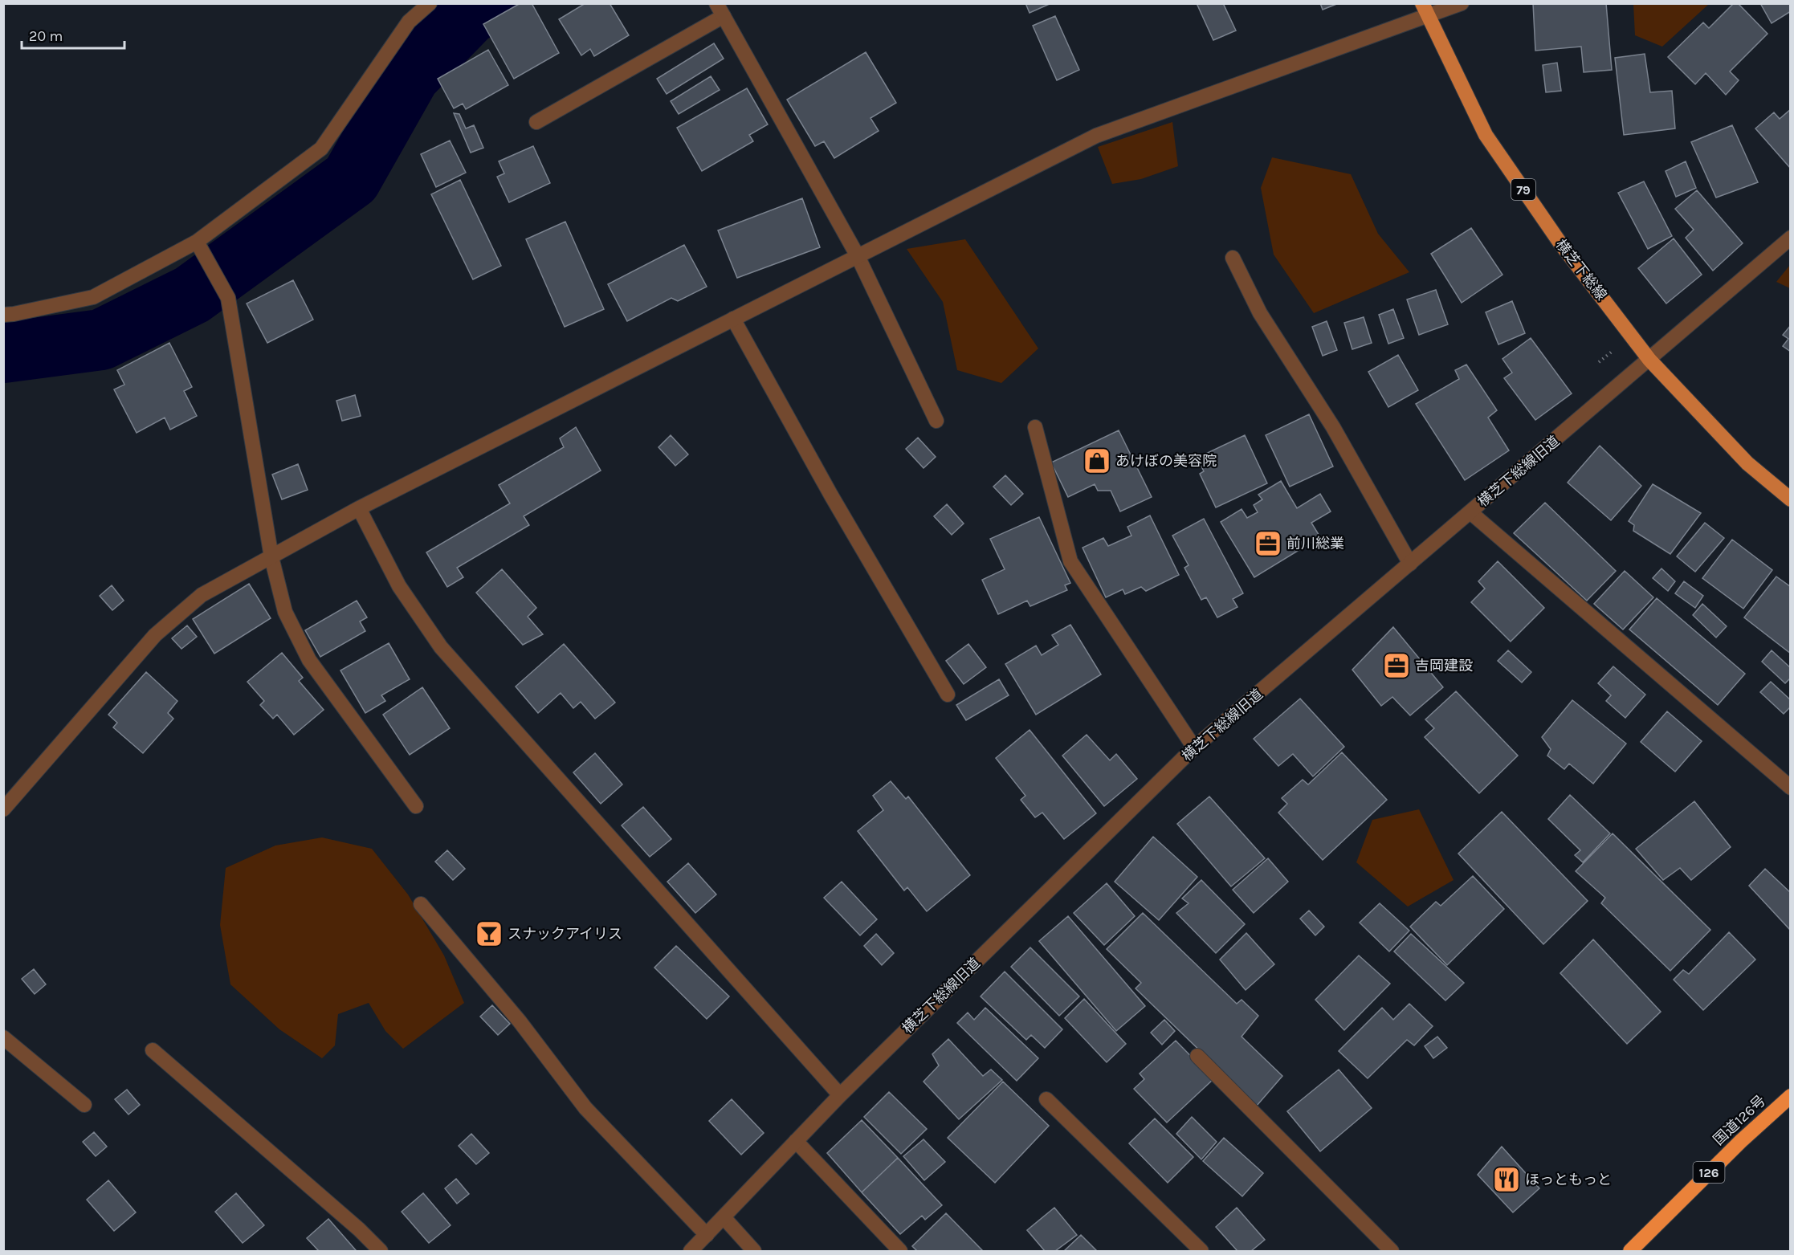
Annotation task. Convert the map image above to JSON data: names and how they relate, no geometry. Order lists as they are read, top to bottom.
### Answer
{
  "streets": {
    "highway": ["国道126号", "126"],
    "main road": ["79", "横芝下総線"],
    "street": ["横芝下総線旧道"]
  },
  "crossings": [
    ["横芝下総線", "横芝下総線旧道"]
  ],
  "places": {
    "shop": ["あけぼの美容院"],
    "office": ["前川総業", "吉岡建設"],
    "bar": ["スナックアイリス"],
    "restaurant": ["ほっともっと"]
  },
  "scale_bar": "20 m"
}
